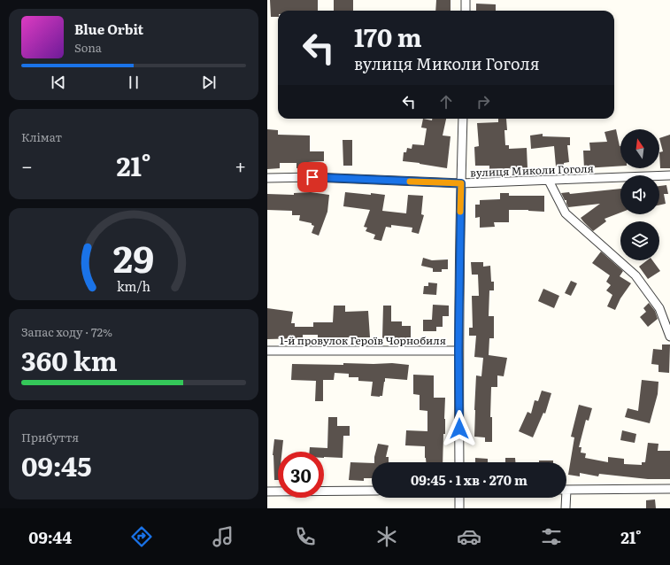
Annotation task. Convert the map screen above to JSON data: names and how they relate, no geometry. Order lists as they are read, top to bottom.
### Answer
{
  "streets": {
    "street": ["вулиця Миколи Гоголя", "1-й провулок Героїв Чорнобиля"]
  },
  "north": "top",
  "page": {
    "turn": ["170 m", "вулиця Миколи Гоголя"],
    "song": ["Blue Orbit", "Sona"],
    "tile": [
      "Клімат",
      ["Запас ходу · 72%", "360 km"],
      ["Прибуття", "09:45"]
    ],
    "heat": ["−", "21°", "+"],
    "limit": "30",
    "trip": "09:45 · 1 хв · 270 m",
    "tabs": ["09:44", "21°"],
    "gauge": ["29", "km/h"]
  }
}
